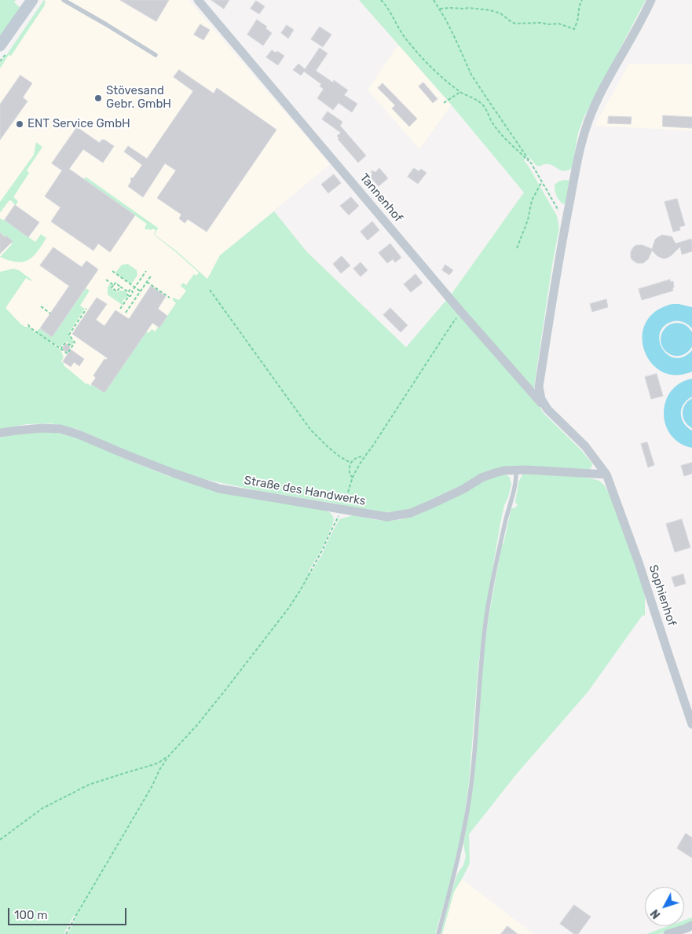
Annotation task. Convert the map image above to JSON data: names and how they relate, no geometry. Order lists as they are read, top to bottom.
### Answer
{
  "streets": {
    "street": ["Tannenhof", "Straße des Handwerks", "Sophienhof"]
  },
  "crossings": [
    ["Tannenhof", "Sophienhof"],
    ["Straße des Handwerks", "Sophienhof"]
  ],
  "places": ["Stövesand Gebr. GmbH", "ENT Service GmbH"],
  "scale_bar": "100 m",
  "north": "bottom left"
}
